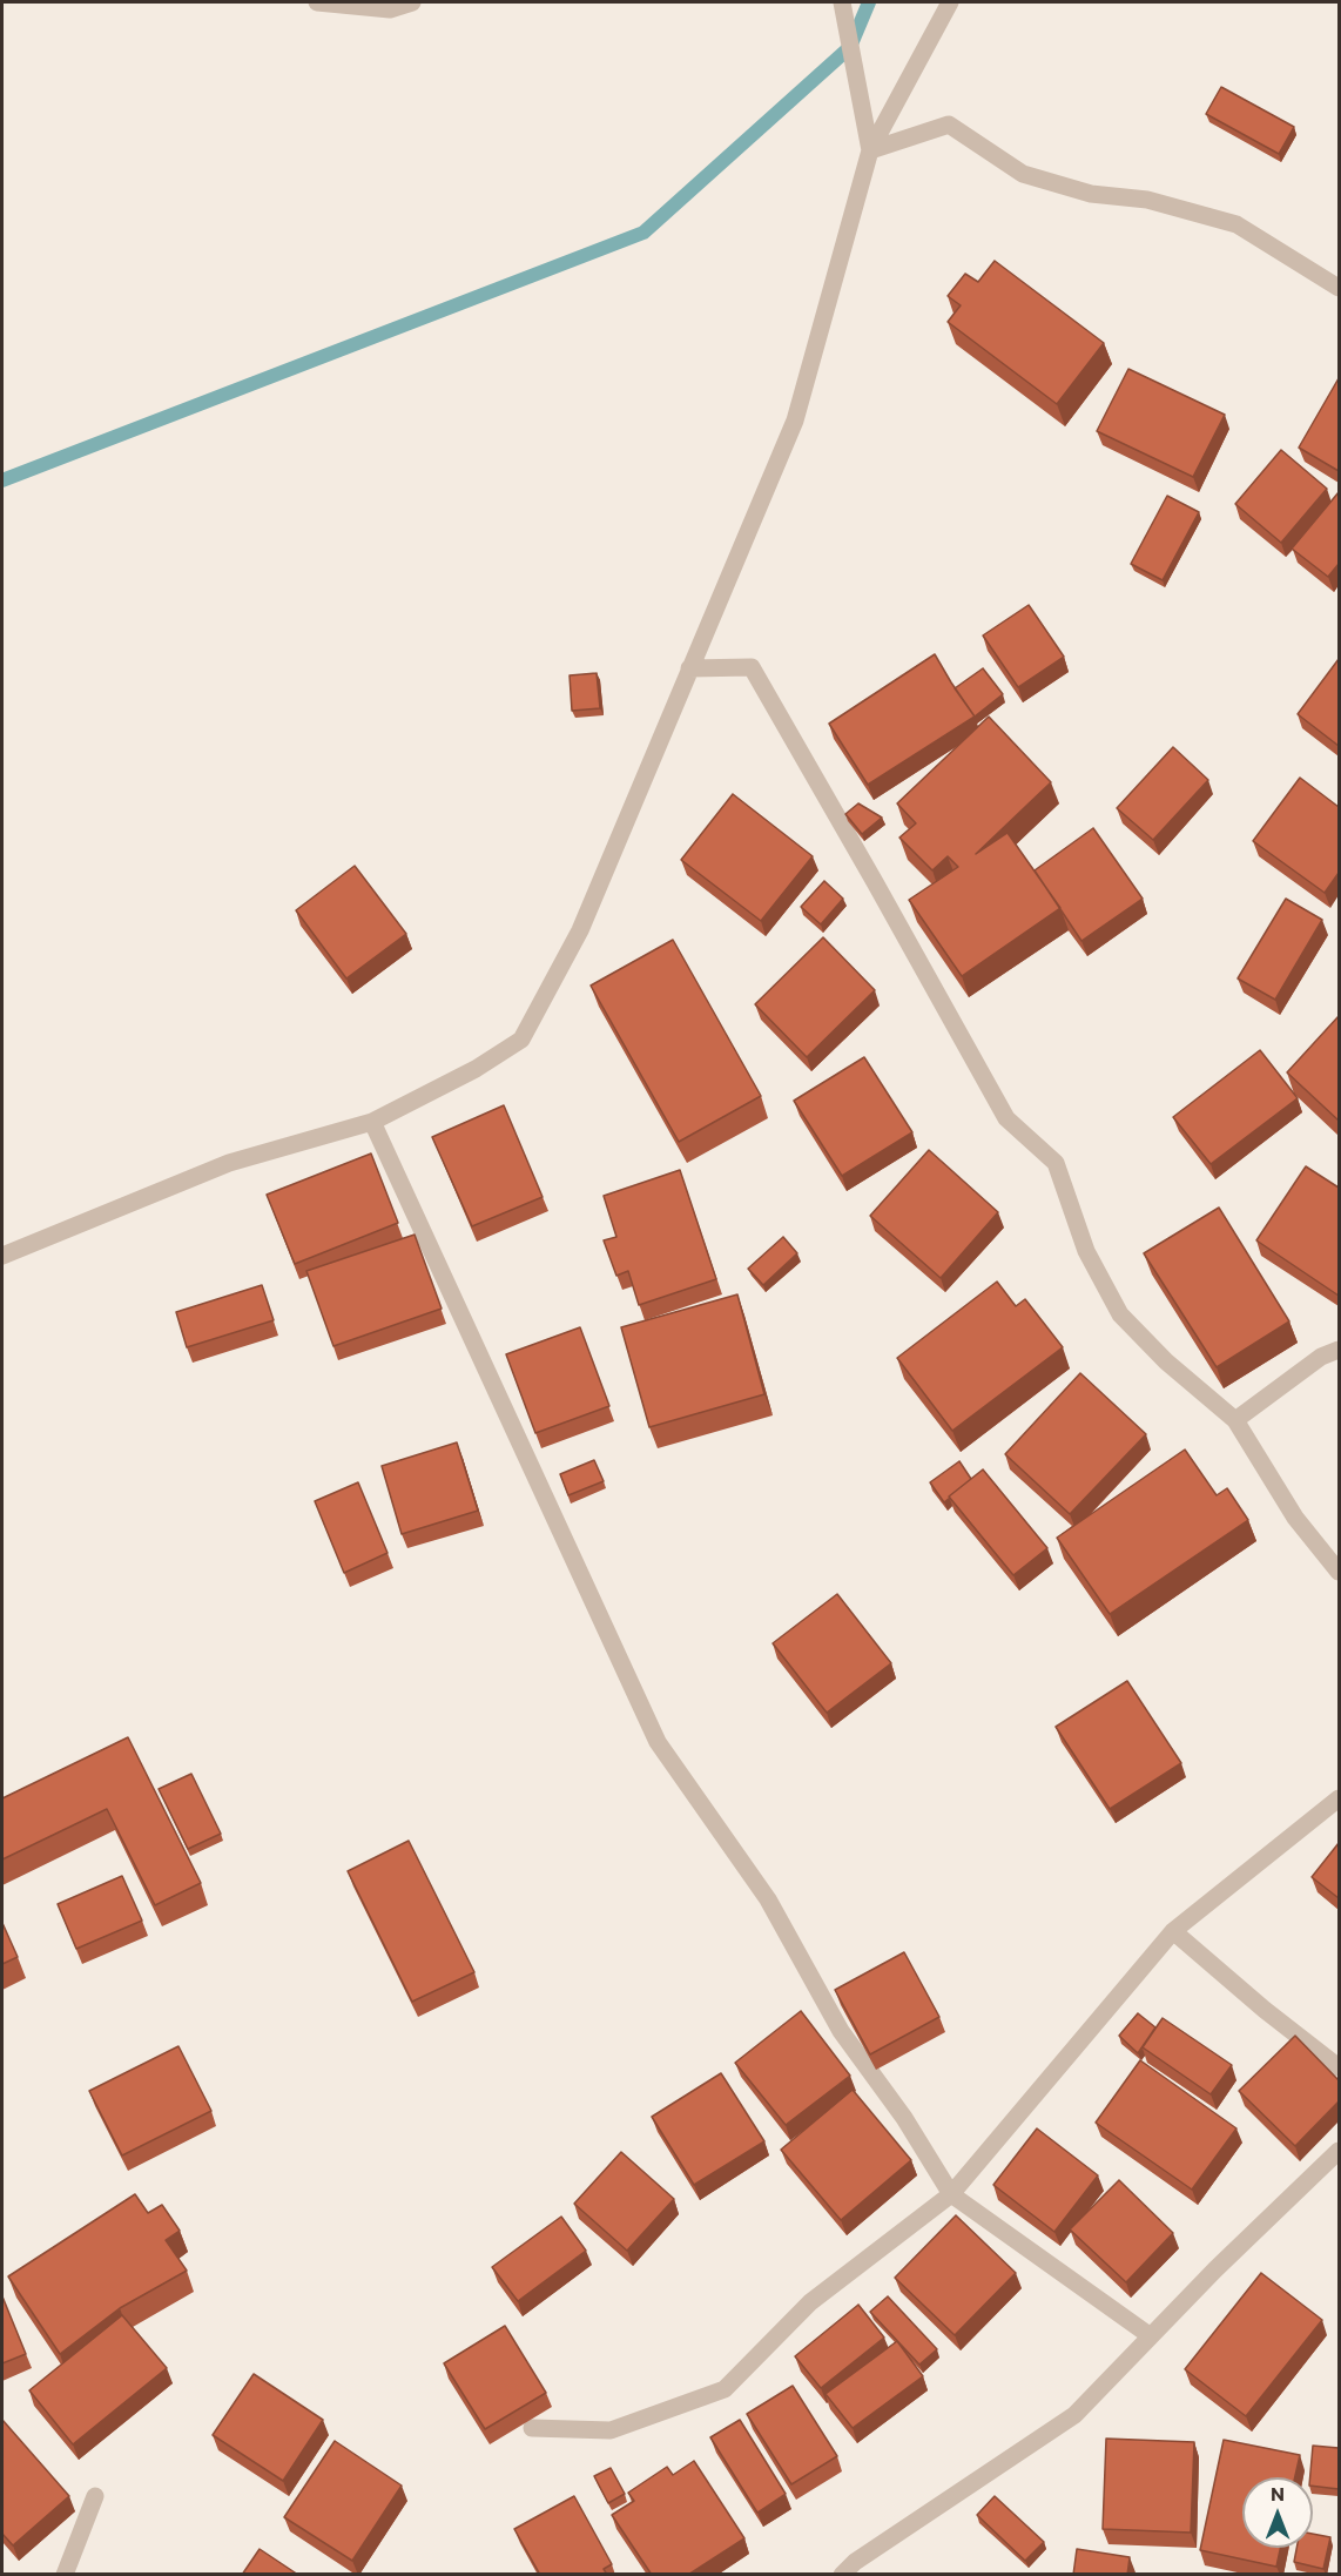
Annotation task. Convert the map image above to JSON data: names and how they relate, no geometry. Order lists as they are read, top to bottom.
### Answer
{
  "north": "top"
}
